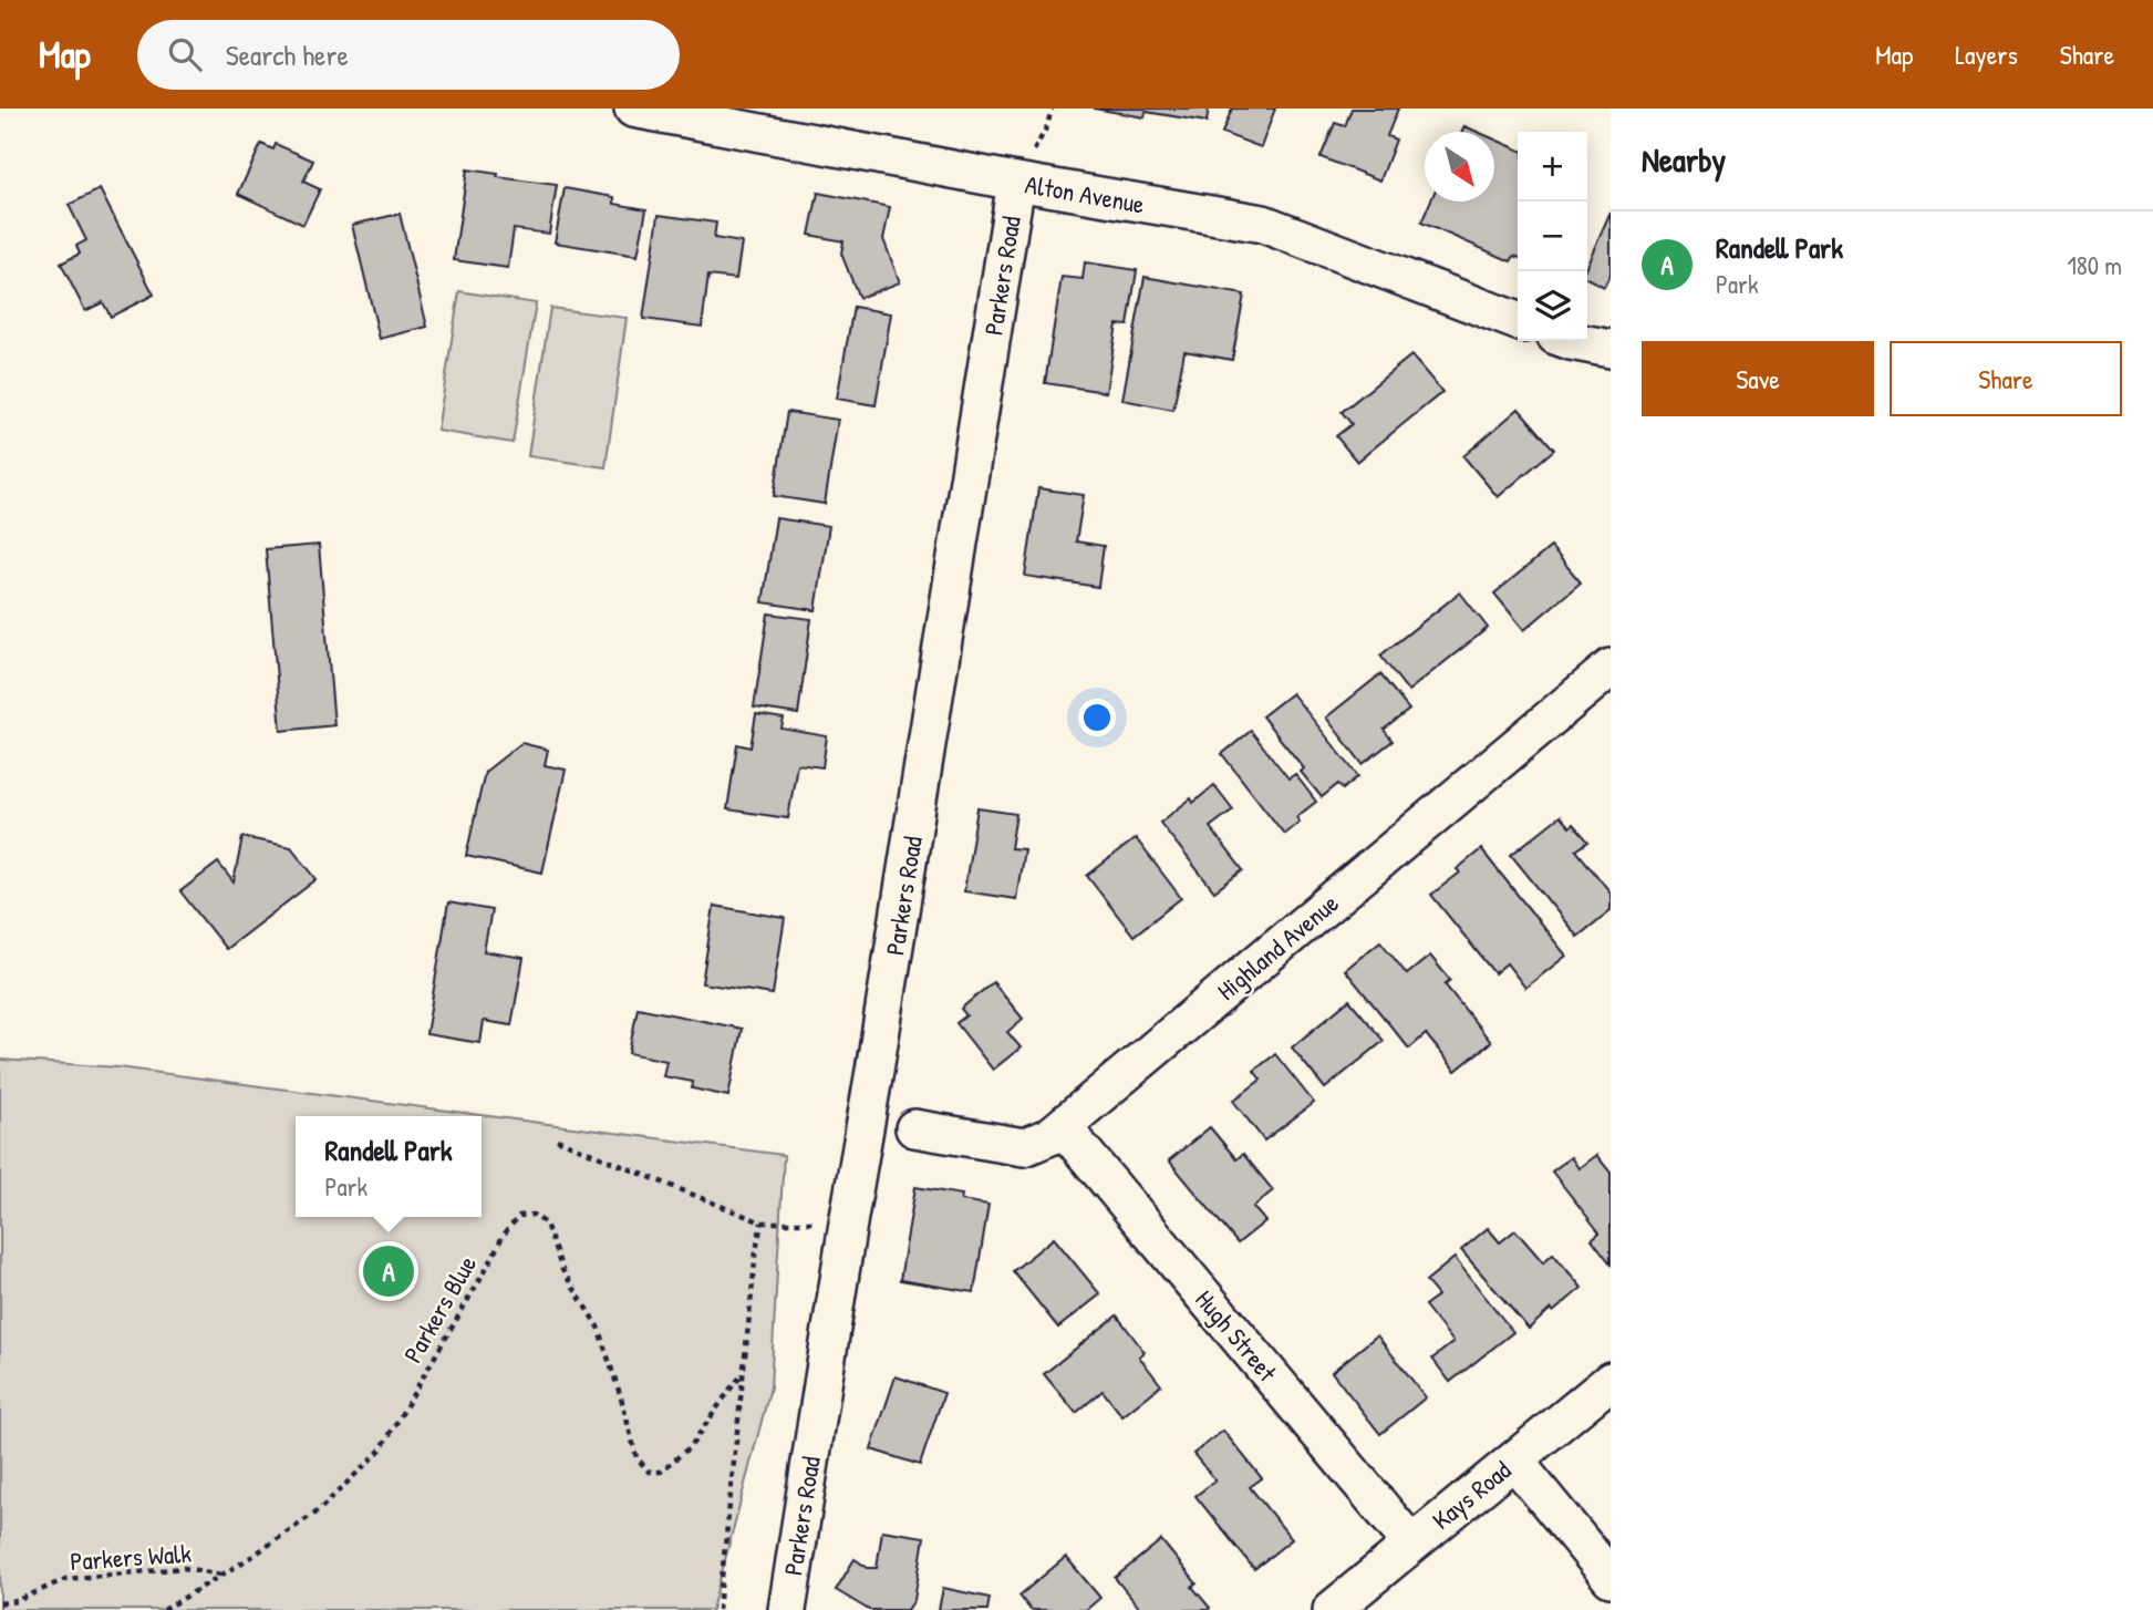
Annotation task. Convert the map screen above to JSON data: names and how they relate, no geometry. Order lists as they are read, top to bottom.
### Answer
{
  "streets": {
    "street": [
      "Alton Avenue",
      "Parkers Road",
      "Highland Avenue",
      "Hugh Street",
      "Kays Road"
    ],
    "path": ["Parkers Blue", "Parkers Walk"]
  },
  "crossings": [
    ["Alton Avenue", "Parkers Road"],
    ["Highland Avenue", "Hugh Street"],
    ["Parkers Blue", "Parkers Walk"],
    ["Hugh Street", "Kays Road"]
  ],
  "north": "bottom right",
  "page": {
    "header": "Map",
    "search": "Search here",
    "nav": ["Map", "Layers", "Share"],
    "heading": "Nearby",
    "map_buttons": ["+", "−"],
    "list": [
      {
        "mark": "A",
        "name": "Randell Park",
        "note": "Park",
        "value": "180 m"
      }
    ],
    "buttons": ["Save", "Share"],
    "popup": ["Randell Park", "Park"],
    "pins": "A"
  }
}
